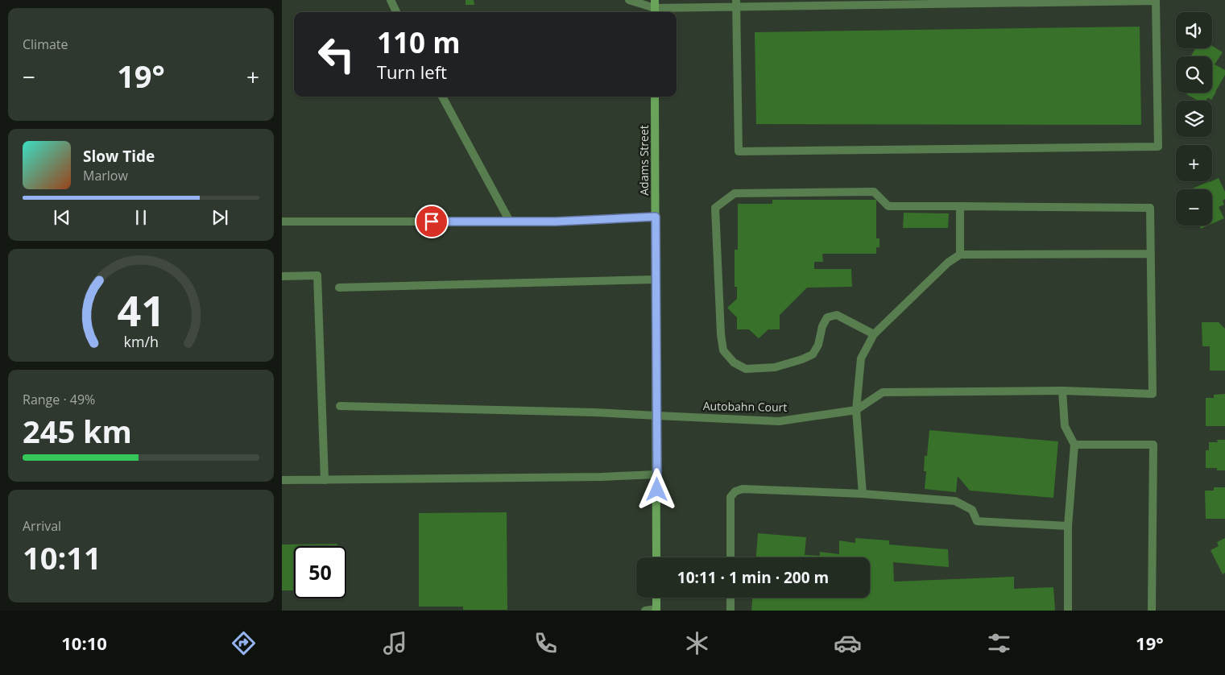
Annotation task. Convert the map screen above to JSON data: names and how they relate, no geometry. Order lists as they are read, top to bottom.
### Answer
{
  "streets": {
    "main road": ["Adams Street"],
    "street": ["Autobahn Court"]
  },
  "crossings": [
    ["Adams Street", "Autobahn Court"]
  ],
  "page": {
    "tile": [
      "Climate",
      ["Range · 49%", "245 km"],
      ["Arrival", "10:11"]
    ],
    "map_buttons": ["+", "−"],
    "turn": ["110 m", "Turn left"],
    "heat": ["−", "19°", "+"],
    "song": ["Slow Tide", "Marlow"],
    "limit": "50",
    "trip": "10:11 · 1 min · 200 m",
    "tabs": ["10:10", "19°"],
    "gauge": ["41", "km/h"]
  }
}
